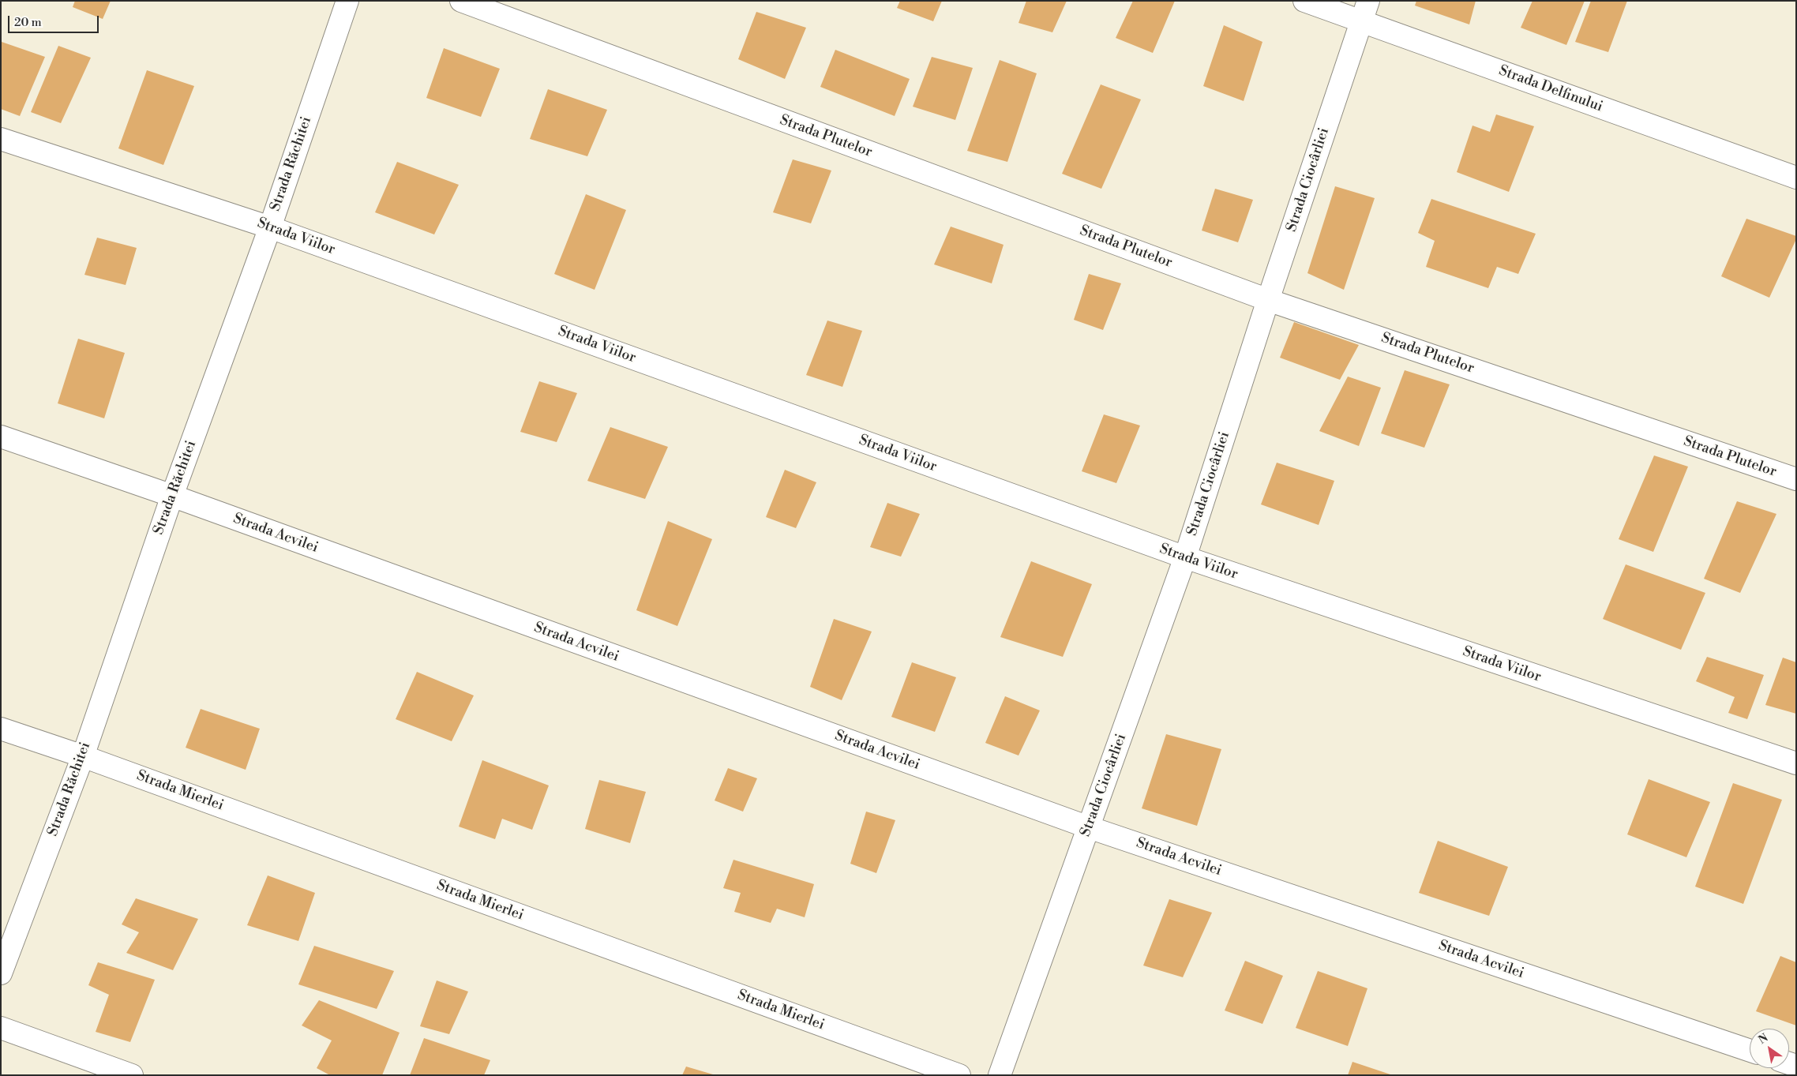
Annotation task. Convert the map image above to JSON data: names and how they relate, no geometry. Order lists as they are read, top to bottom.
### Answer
{
  "streets": {
    "street": [
      "Strada Delfinului",
      "Strada Plutelor",
      "Strada Răchitei",
      "Strada Ciocârliei",
      "Strada Viilor",
      "Strada Acvilei",
      "Strada Mierlei"
    ]
  },
  "crossings": [
    ["Strada Delfinului", "Strada Ciocârliei"],
    ["Strada Plutelor", "Strada Ciocârliei"],
    ["Strada Răchitei", "Strada Viilor"],
    ["Strada Răchitei", "Strada Acvilei"],
    ["Strada Răchitei", "Strada Mierlei"],
    ["Strada Ciocârliei", "Strada Viilor"],
    ["Strada Ciocârliei", "Strada Acvilei"]
  ],
  "scale_bar": "20 m",
  "north": "top left"
}
